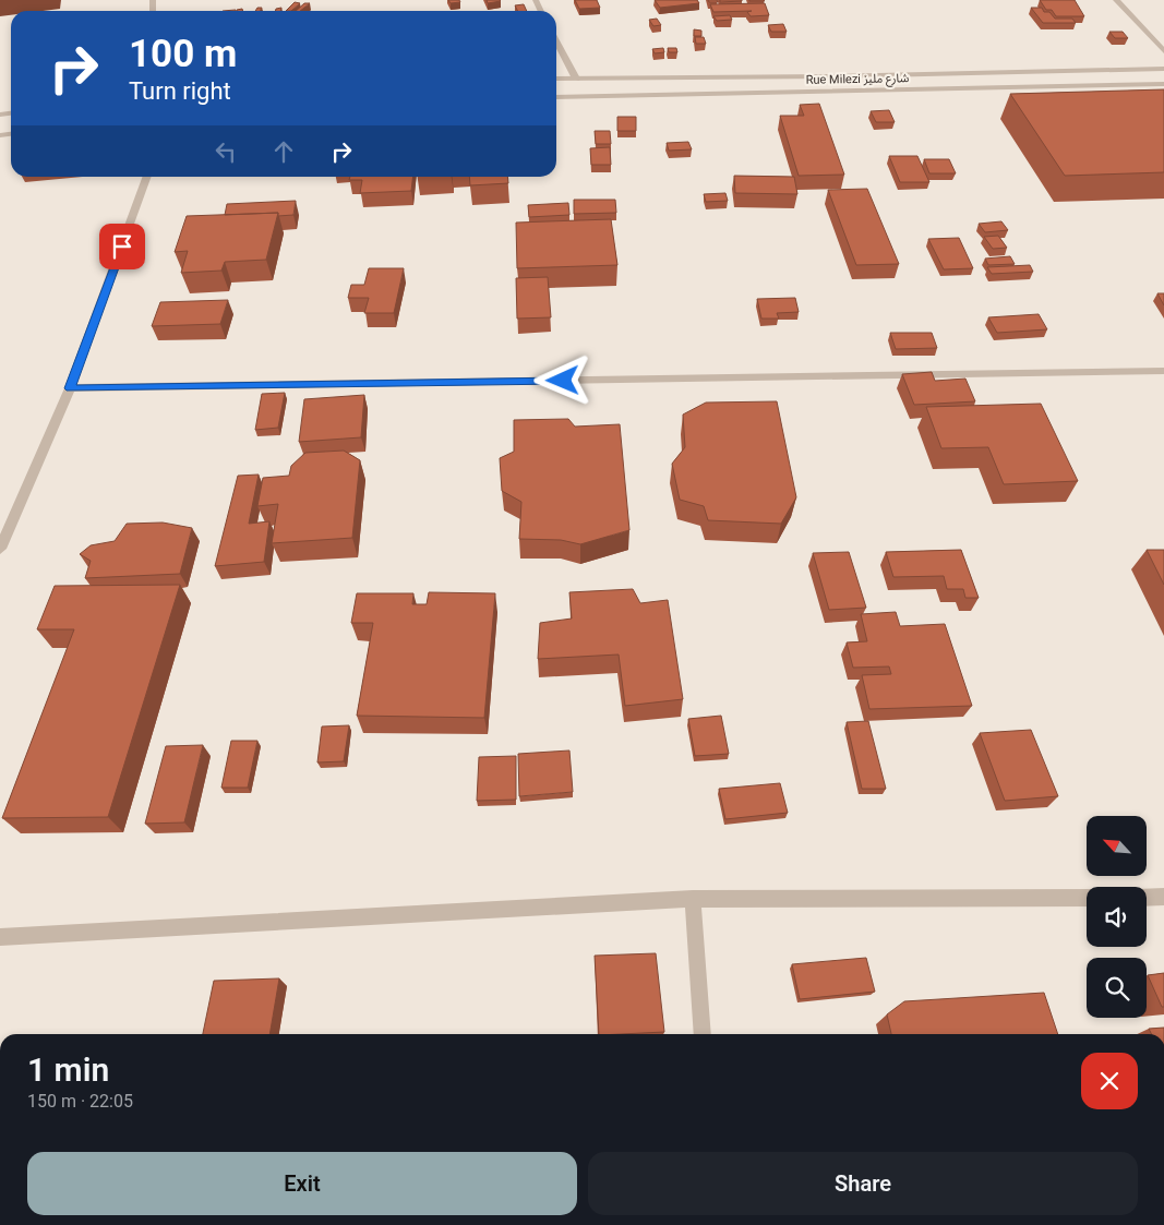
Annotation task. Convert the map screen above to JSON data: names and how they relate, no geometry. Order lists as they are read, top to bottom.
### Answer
{
  "streets": {
    "street": ["Rue Milezi شارع مليز"]
  },
  "north": "top left",
  "page": {
    "turn": ["100 m", "Turn right"],
    "heading": ["1 min", "150 m · 22:05"],
    "buttons": ["Exit", "Share"]
  }
}
